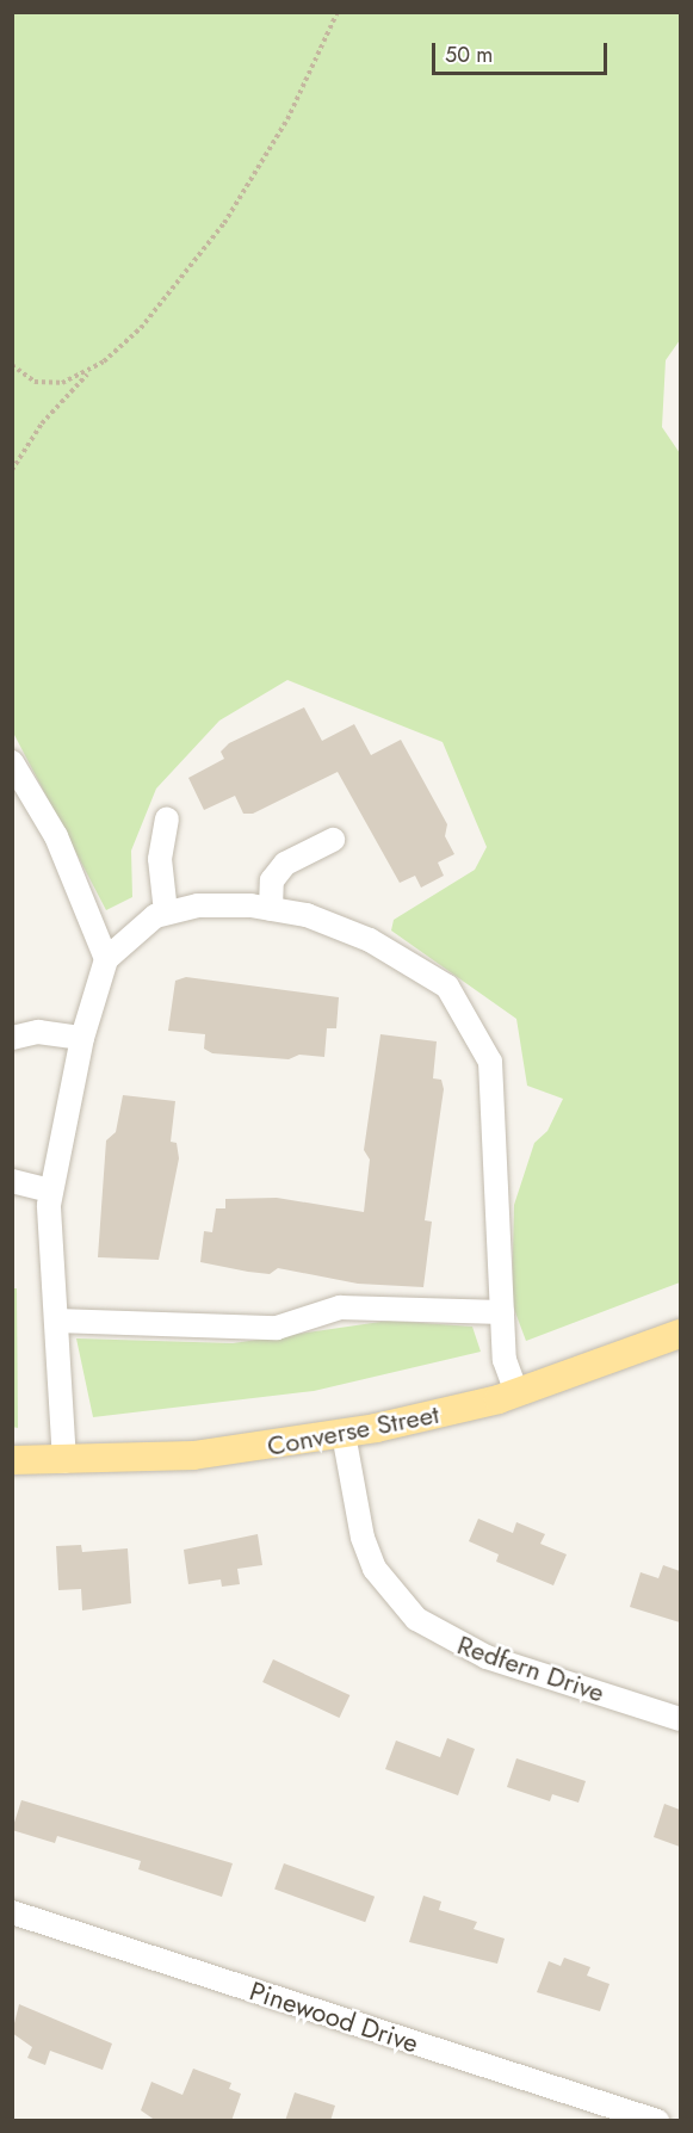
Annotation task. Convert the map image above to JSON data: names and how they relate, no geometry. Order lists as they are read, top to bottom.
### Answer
{
  "streets": {
    "main road": ["Converse Street"],
    "street": ["Redfern Drive", "Pinewood Drive"]
  },
  "crossings": [
    ["Converse Street", "Redfern Drive"]
  ],
  "scale_bar": "50 m"
}
